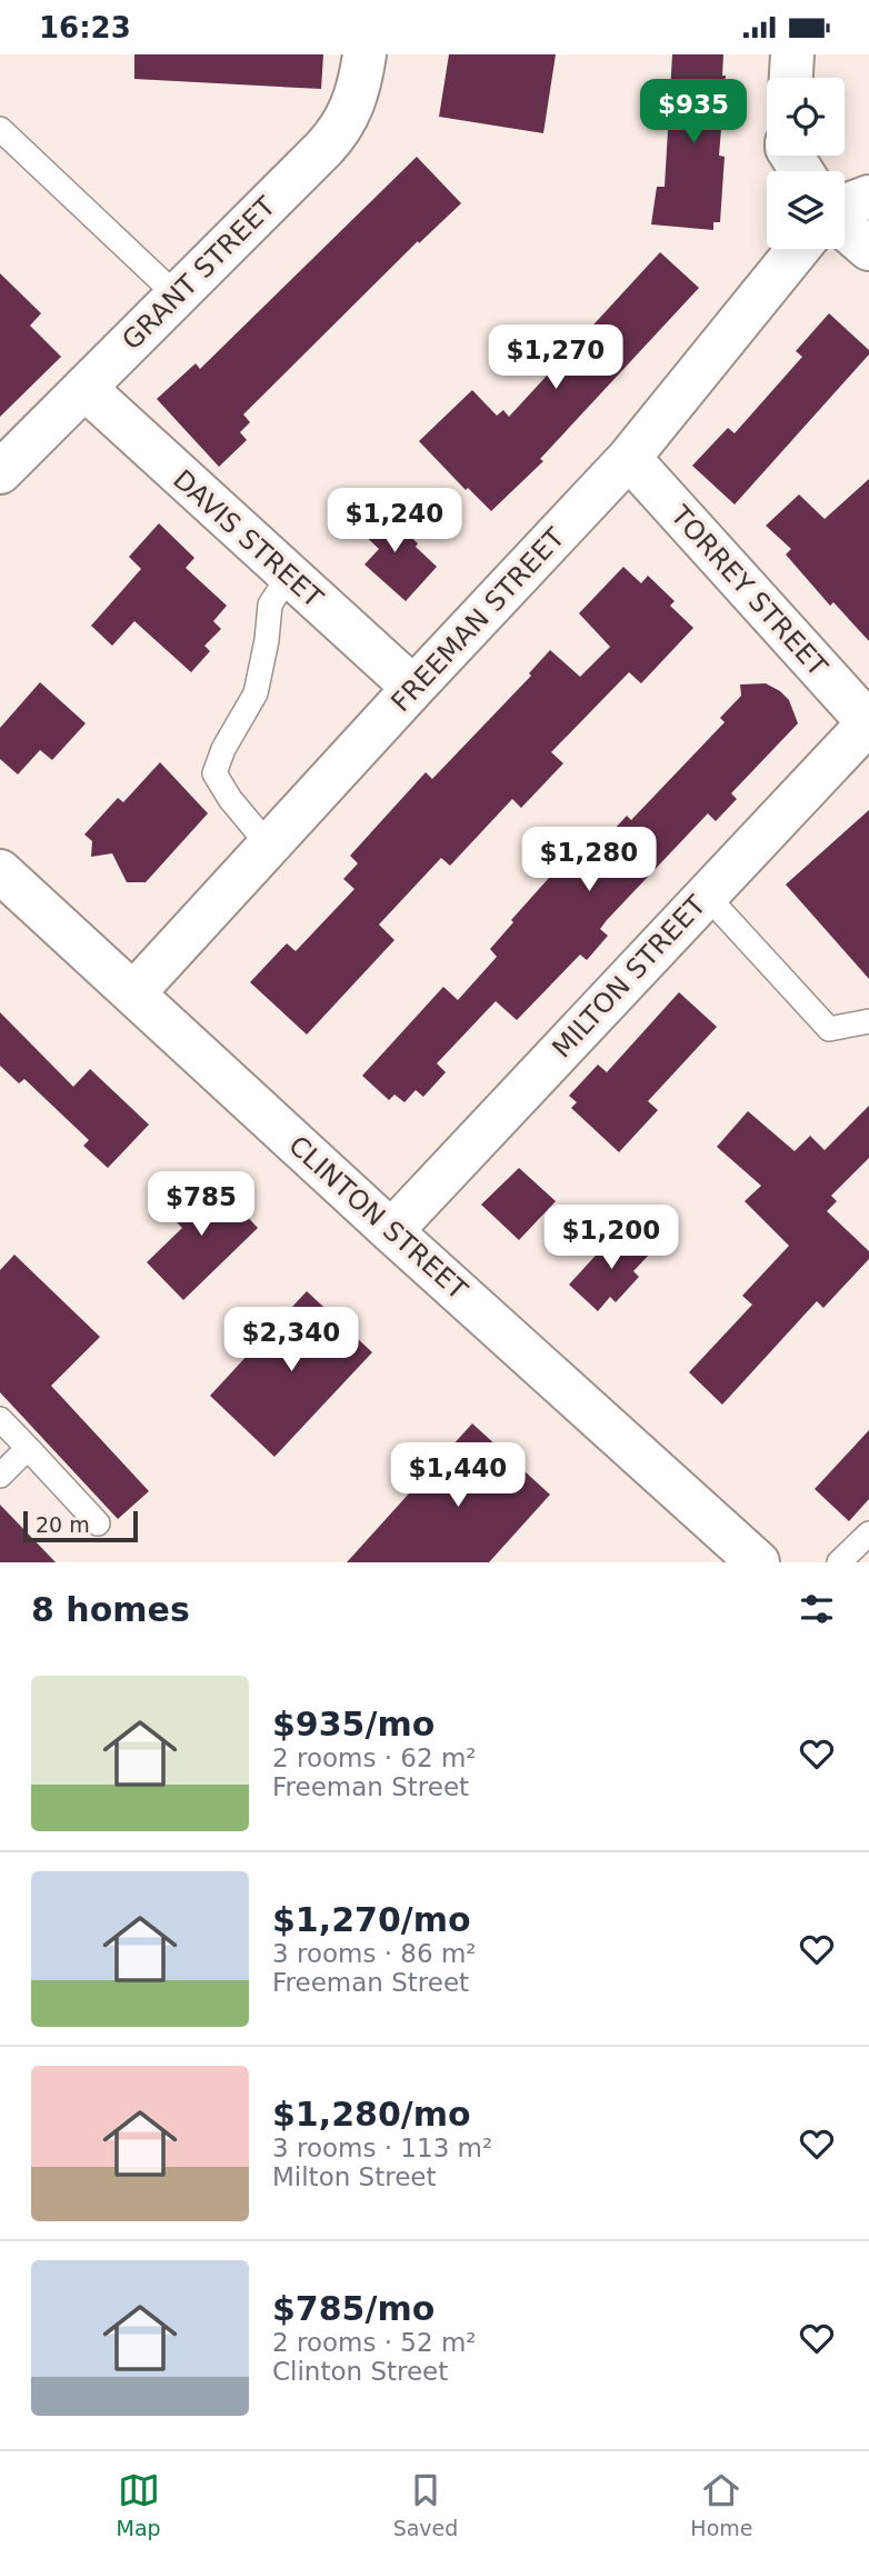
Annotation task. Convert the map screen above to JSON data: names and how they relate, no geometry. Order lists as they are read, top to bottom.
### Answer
{
  "streets": {
    "street": [
      "GRANT STREET",
      "DAVIS STREET",
      "TORREY STREET",
      "FREEMAN STREET",
      "MILTON STREET",
      "CLINTON STREET"
    ]
  },
  "crossings": [
    ["GRANT STREET", "DAVIS STREET"],
    ["DAVIS STREET", "FREEMAN STREET"],
    ["TORREY STREET", "FREEMAN STREET"],
    ["TORREY STREET", "MILTON STREET"],
    ["FREEMAN STREET", "CLINTON STREET"],
    ["MILTON STREET", "CLINTON STREET"]
  ],
  "scale_bar": "20 m",
  "page": {
    "status": "16:23",
    "price": [
      "$935",
      "$1,270",
      "$1,240",
      "$1,280",
      "$785",
      "$1,200",
      "$2,340",
      "$1,440"
    ],
    "scale": "20 m",
    "heading": "8 homes",
    "list": [
      {
        "name": "$935/mo",
        "note": "2 rooms · 62 m² · Freeman Street"
      },
      {
        "name": "$1,270/mo",
        "note": "3 rooms · 86 m² · Freeman Street"
      },
      {
        "name": "$1,280/mo",
        "note": "3 rooms · 113 m² · Milton Street"
      },
      {
        "name": "$785/mo",
        "note": "2 rooms · 52 m² · Clinton Street"
      }
    ],
    "tabs": ["Map", "Saved", "Home"]
  }
}
